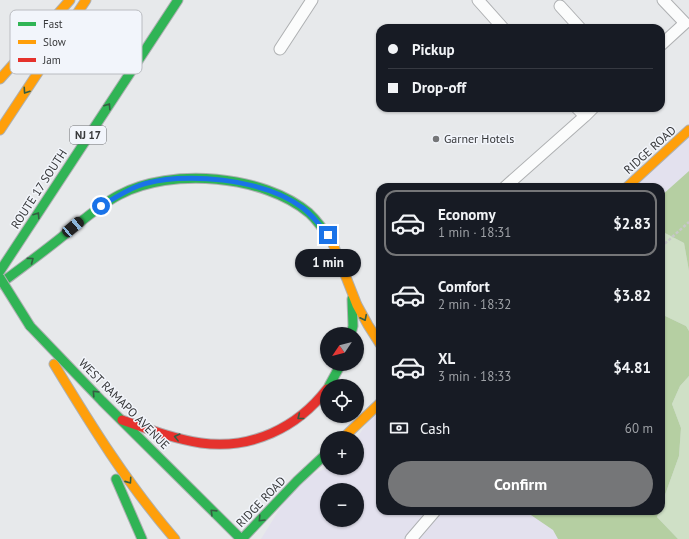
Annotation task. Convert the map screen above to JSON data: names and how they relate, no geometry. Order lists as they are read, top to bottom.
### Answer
{
  "streets": {
    "main road": [
      "NJ 17",
      "RIDGE ROAD",
      "ROUTE 17 SOUTH",
      "WEST RAMAPO AVENUE"
    ]
  },
  "crossings": [
    ["RIDGE ROAD", "WEST RAMAPO AVENUE"]
  ],
  "one_way": ["ROUTE 17 SOUTH"],
  "places": ["Garner Hotels"],
  "legend": ["Fast", "Slow", "Jam"],
  "north": "bottom left",
  "page": {
    "banner": ["Pickup", "Drop-off"],
    "list": [
      {
        "name": "Economy",
        "note": "1 min · 18:31",
        "value": "$2.83"
      },
      {
        "name": "Comfort",
        "note": "2 min · 18:32",
        "value": "$3.82"
      },
      {
        "name": "XL",
        "note": "3 min · 18:33",
        "value": "$4.81"
      }
    ],
    "bubble": "1 min",
    "map_buttons": ["+", "−"],
    "pay": ["Cash", "60 m"],
    "buttons": "Confirm"
  }
}
